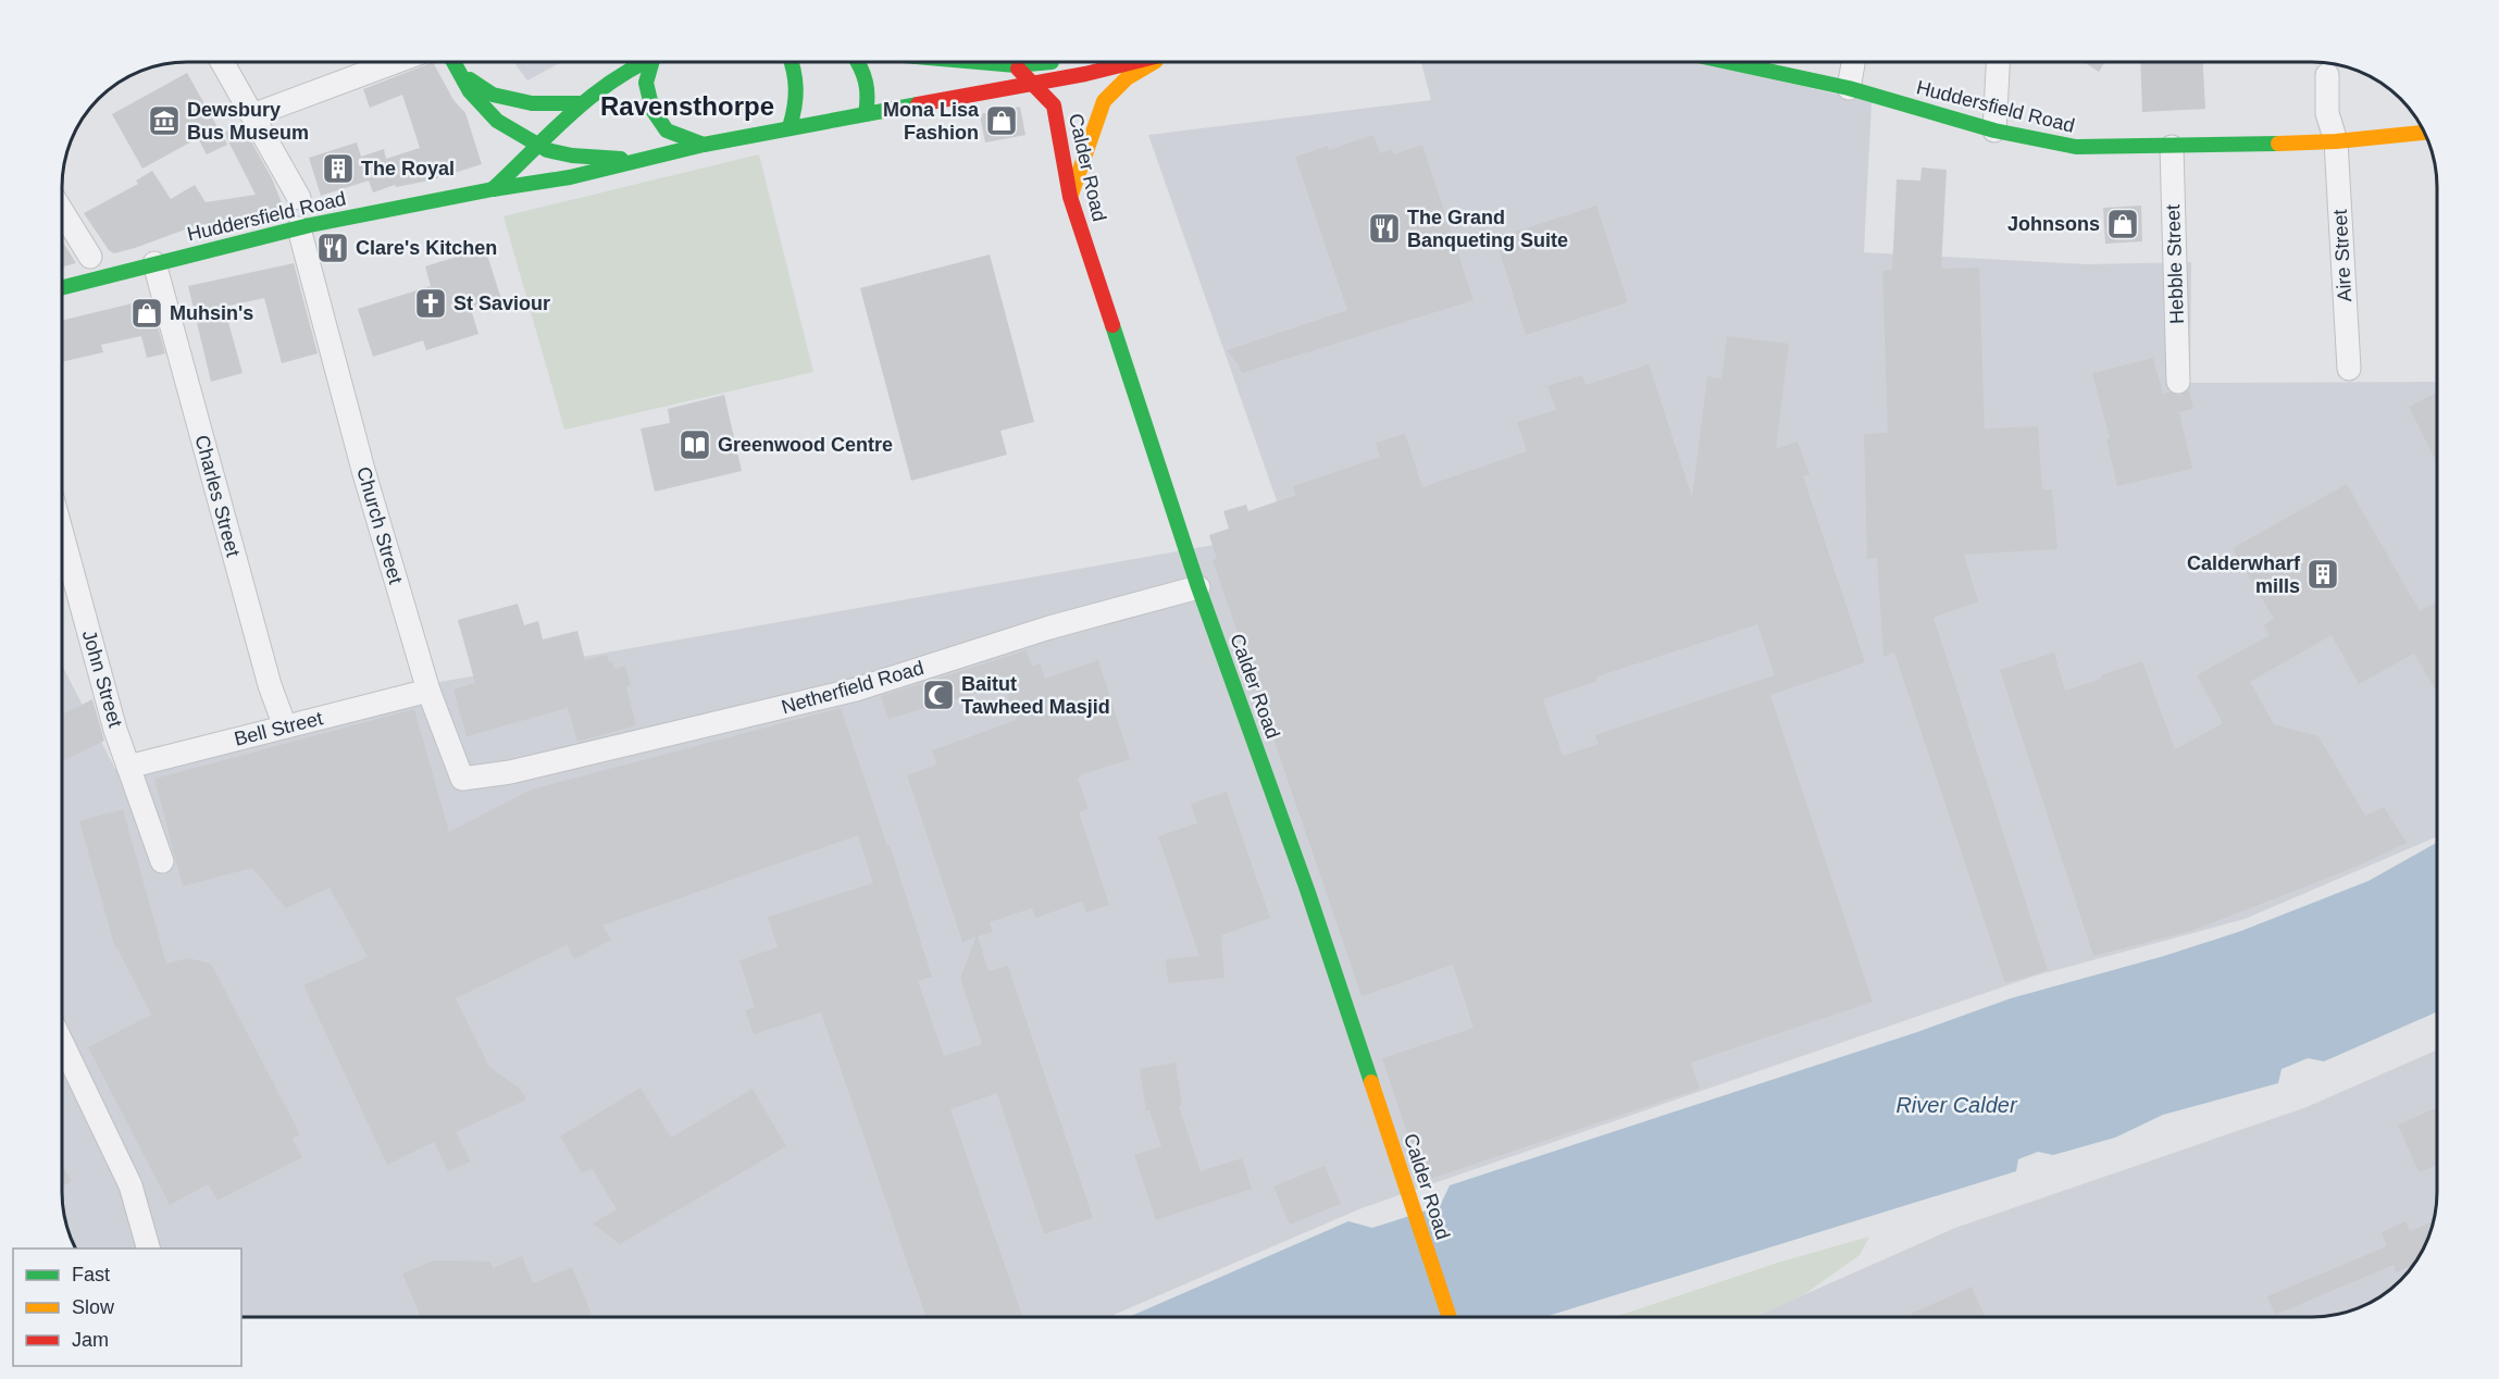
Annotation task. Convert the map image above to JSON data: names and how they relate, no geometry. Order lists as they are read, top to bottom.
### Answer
{
  "streets": {
    "main road": ["Huddersfield Road", "Calder Road"],
    "street": [
      "Aire Street",
      "Hebble Street",
      "Charles Street",
      "Church Street",
      "John Street",
      "Netherfield Road",
      "Bell Street"
    ]
  },
  "crossings": [
    ["Huddersfield Road", "Calder Road"],
    ["Huddersfield Road", "Aire Street"],
    ["Huddersfield Road", "Hebble Street"],
    ["Huddersfield Road", "Charles Street"],
    ["Huddersfield Road", "Church Street"],
    ["Calder Road", "Netherfield Road"],
    ["Charles Street", "Bell Street"],
    ["Church Street", "Netherfield Road"],
    ["Church Street", "Bell Street"],
    ["John Street", "Bell Street"]
  ],
  "districts": ["Ravensthorpe"],
  "water": ["River Calder"],
  "places": {
    "museum": ["Dewsbury Bus Museum"],
    "shop": ["Mona Lisa Fashion", "Johnsons", "Muhsin's"],
    "building": ["The Royal", "Calderwharf mills"],
    "restaurant": ["The Grand Banqueting Suite", "Clare's Kitchen"],
    "church": ["St Saviour"],
    "library": ["Greenwood Centre"],
    "mosque": ["Baitut Tawheed Masjid"]
  },
  "legend": ["Fast", "Slow", "Jam"]
}
